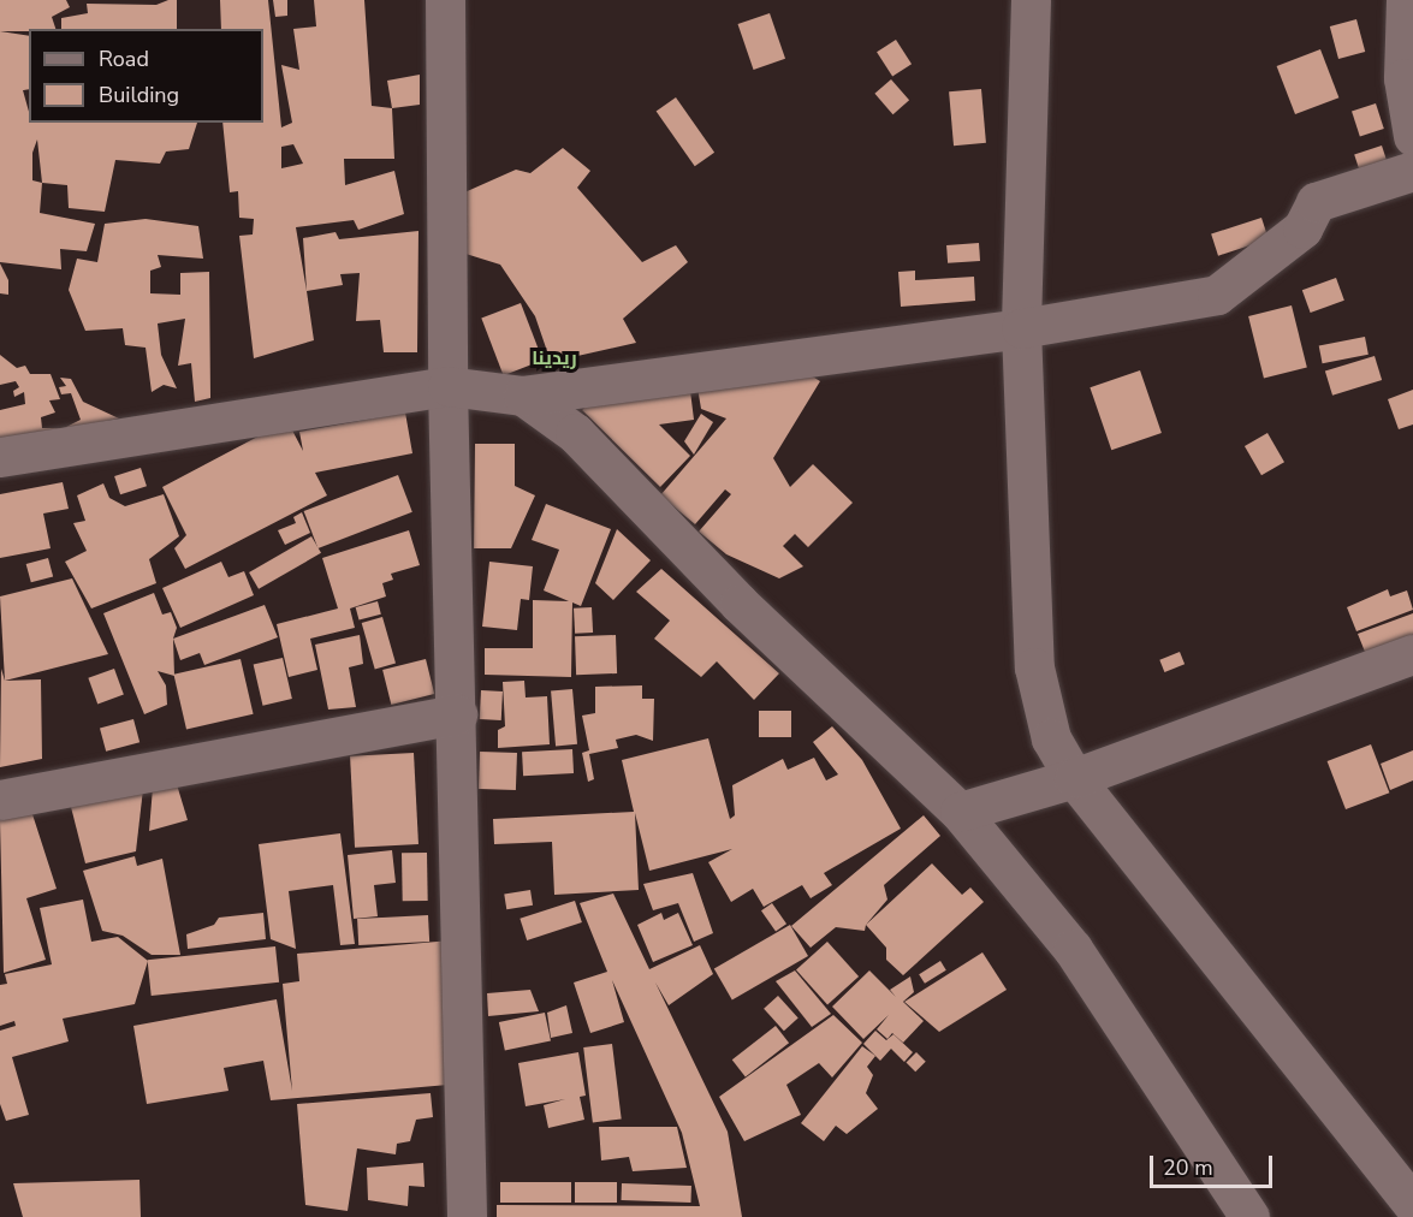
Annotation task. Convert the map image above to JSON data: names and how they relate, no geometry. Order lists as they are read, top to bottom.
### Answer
{
  "districts": ["ريدينا"],
  "legend": ["Road", "Building"],
  "scale_bar": "20 m"
}
